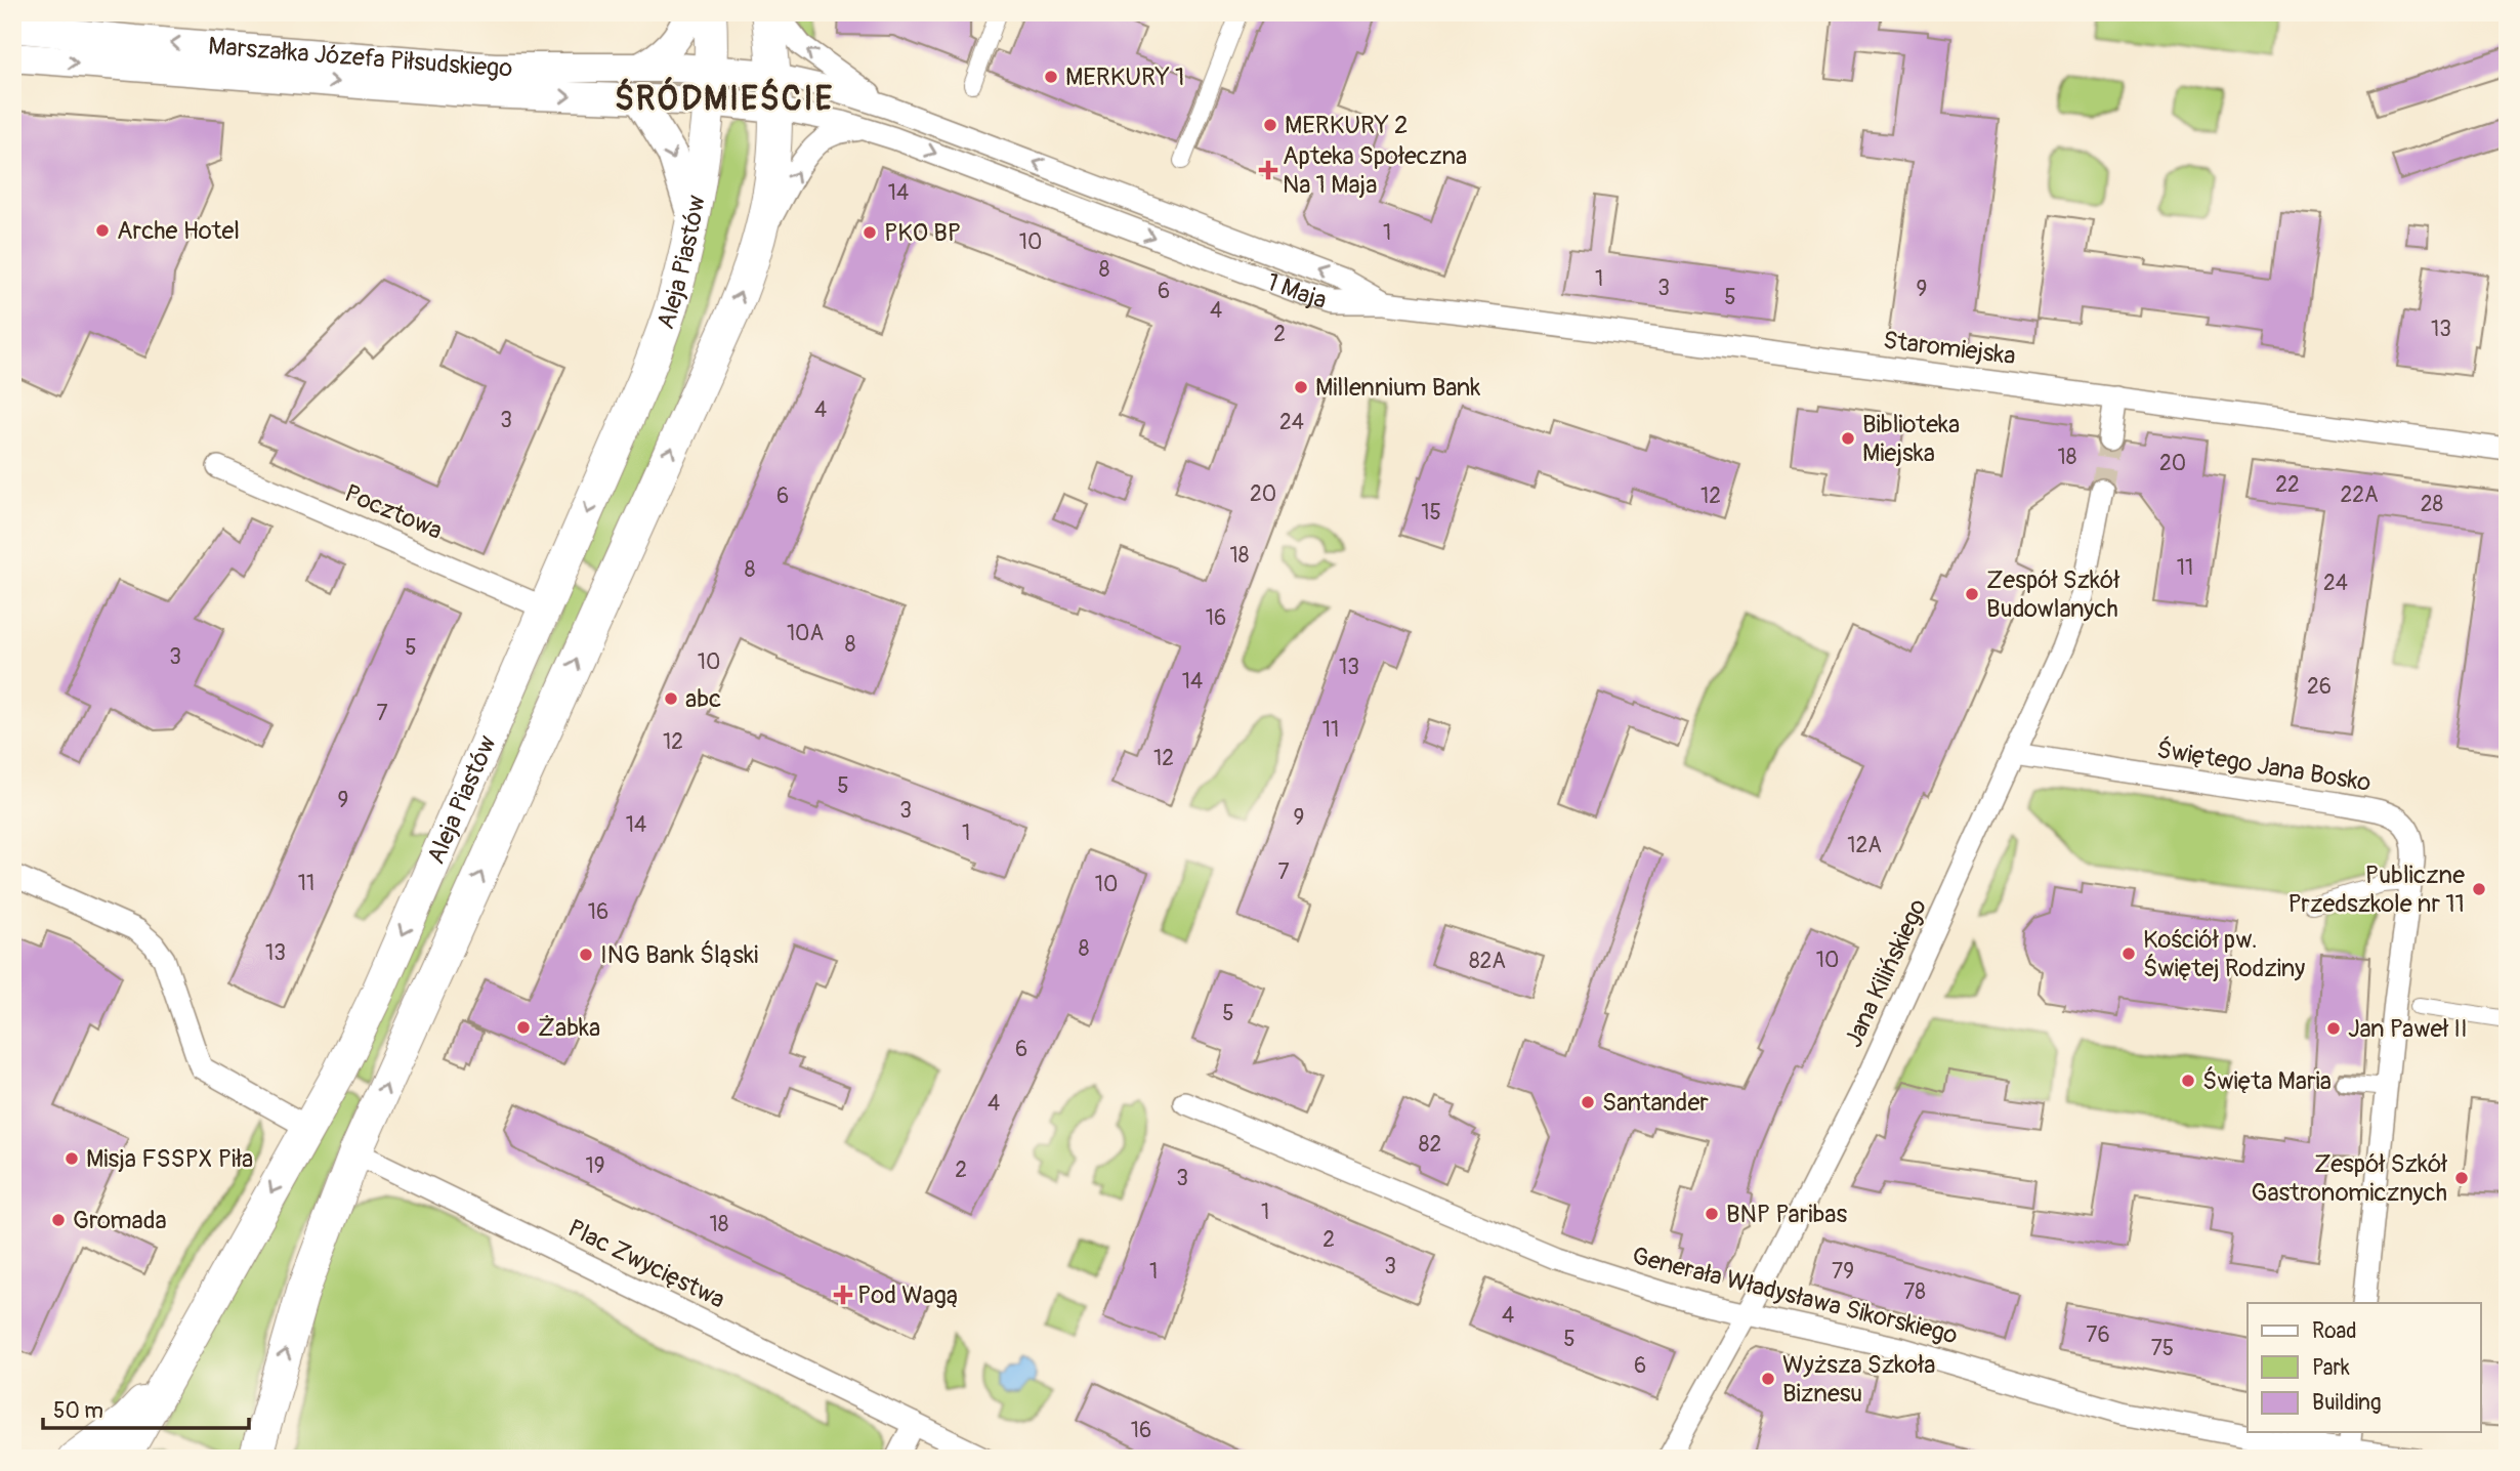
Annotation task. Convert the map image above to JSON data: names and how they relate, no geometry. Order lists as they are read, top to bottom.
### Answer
{
  "streets": {
    "main road": ["Aleja Piastów"],
    "street": [
      "Marszałka Józefa Piłsudskiego",
      "1 Maja",
      "Staromiejska",
      "Pocztowa",
      "Świętego Jana Bosko",
      "Jana Kilińskiego",
      "Plac Zwycięstwa",
      "Generała Władysława Sikorskiego"
    ]
  },
  "crossings": [
    ["Marszałka Józefa Piłsudskiego", "Aleja Piastów"],
    ["Marszałka Józefa Piłsudskiego", "1 Maja"],
    ["Aleja Piastów", "1 Maja"],
    ["Aleja Piastów", "Pocztowa"],
    ["Aleja Piastów", "Plac Zwycięstwa"],
    ["1 Maja", "Staromiejska"],
    ["Świętego Jana Bosko", "Jana Kilińskiego"],
    ["Jana Kilińskiego", "Generała Władysława Sikorskiego"]
  ],
  "districts": ["ŚRÓDMIEŚCIE"],
  "places": {
    "other": [
      "MERKURY 1",
      "MERKURY 2",
      "Arche Hotel",
      "PKO BP",
      "Millennium Bank",
      "Biblioteka Miejska",
      "Zespół Szkół Budowlanych",
      "abc",
      "Publiczne Przedszkole nr 11",
      "Kościół pw. Świętej Rodziny",
      "ING Bank Śląski",
      "Żabka",
      "Jan Paweł II",
      "Święta Maria",
      "Santander",
      "Misja FSSPX Piła",
      "Zespół Szkół Gastronomicznych",
      "BNP Paribas",
      "Gromada",
      "Wyższa Szkoła Biznesu"
    ],
    "health": ["Apteka Społeczna Na 1 Maja", "Pod Wagą"]
  },
  "house_numbers": [
    "14",
    "1",
    "10",
    "8",
    "1",
    "3",
    "9",
    "6",
    "5",
    "4",
    "13",
    "2",
    "4",
    "3",
    "24",
    "18",
    "20",
    "22",
    "20",
    "22A",
    "6",
    "12",
    "28",
    "15",
    "18",
    "11",
    "8",
    "24",
    "16",
    "10A",
    "8",
    "5",
    "3",
    "10",
    "13",
    "14",
    "26",
    "7",
    "11",
    "12",
    "12",
    "5",
    "9",
    "3",
    "9",
    "14",
    "1",
    "12A",
    "7",
    "11",
    "10",
    "16",
    "8",
    "13",
    "10",
    "82A",
    "5",
    "6",
    "4",
    "82",
    "19",
    "2",
    "3",
    "1",
    "18",
    "2",
    "3",
    "1",
    "79",
    "78",
    "4",
    "76",
    "5",
    "75",
    "6",
    "16"
  ],
  "legend": ["Road", "Park", "Building"],
  "scale_bar": "50 m"
}
